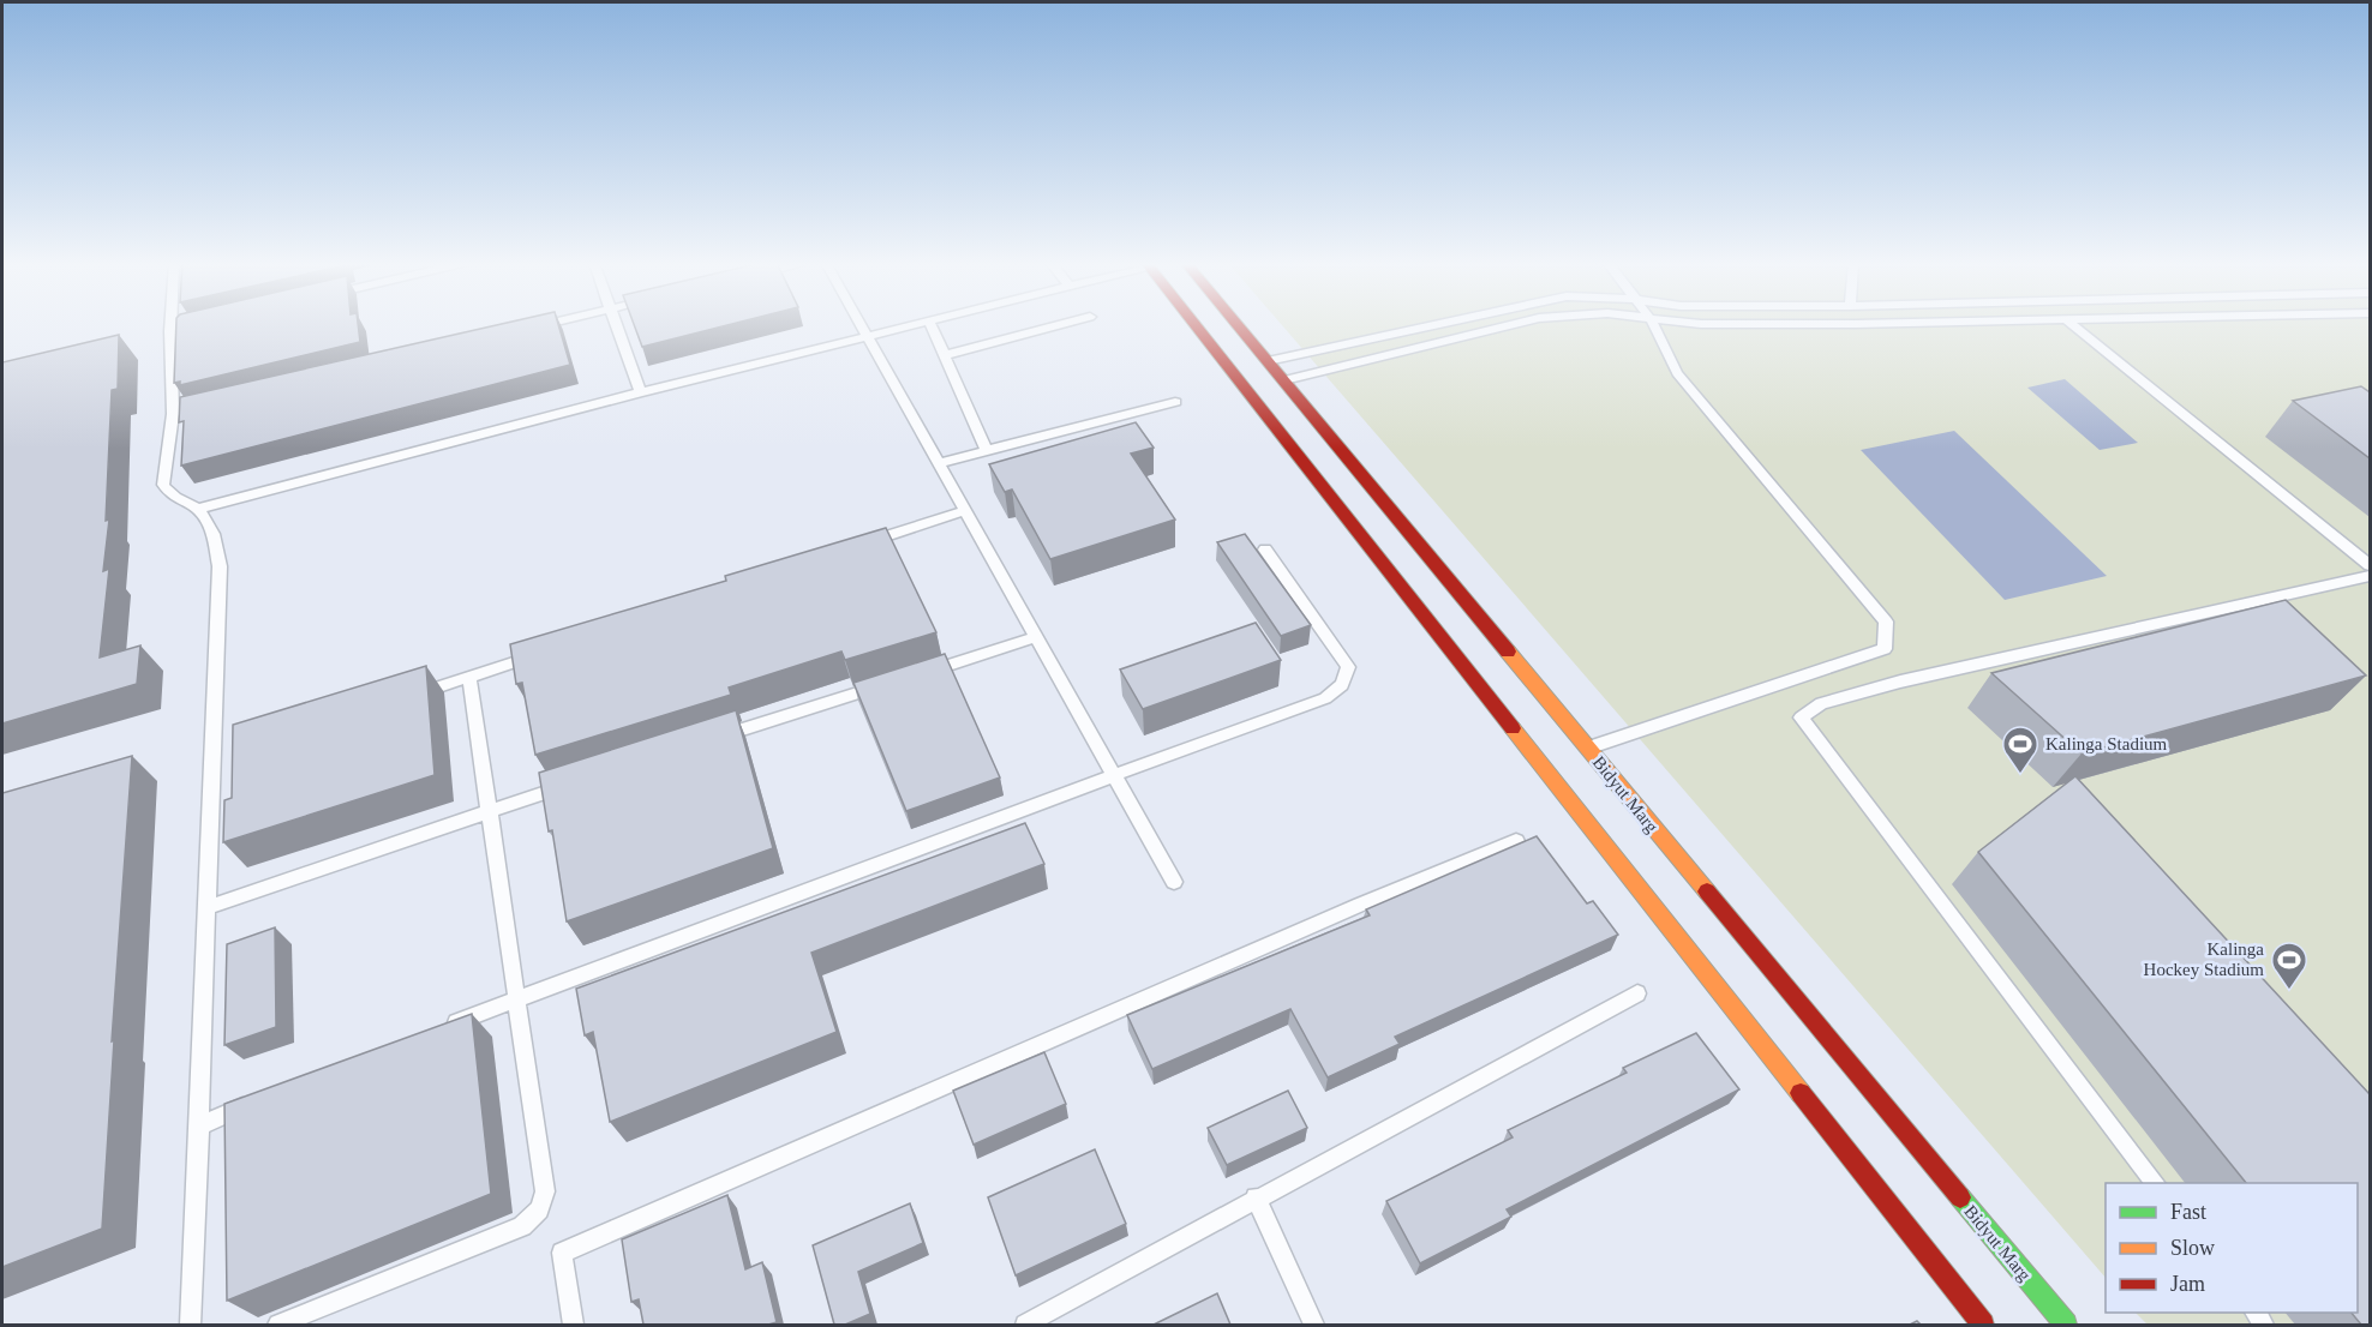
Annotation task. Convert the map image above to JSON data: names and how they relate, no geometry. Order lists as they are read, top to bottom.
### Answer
{
  "streets": {
    "main road": ["Bidyut Marg"]
  },
  "places": {
    "sports": ["Kalinga Stadium", "Kalinga Hockey Stadium"]
  },
  "legend": ["Fast", "Slow", "Jam"]
}
